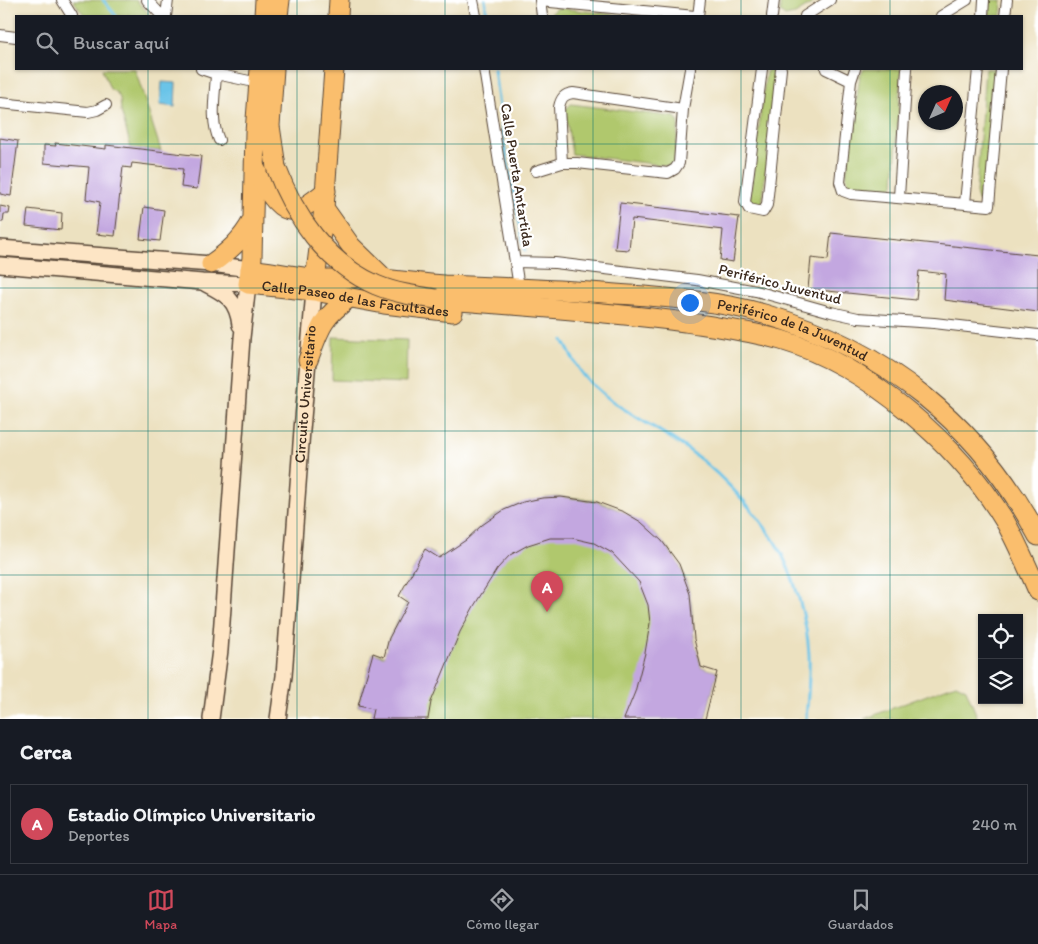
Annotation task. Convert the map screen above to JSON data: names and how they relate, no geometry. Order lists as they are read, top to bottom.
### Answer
{
  "streets": {
    "highway": ["Calle Paseo de las Facultades", "Periférico de la Juventud", "Circuito Universitario"],
    "street": ["Calle Puerta Antartida", "Periférico Juventud"]
  },
  "crossings": [
    ["Calle Puerta Antartida", "Periférico Juventud"],
    ["Calle Puerta Antartida", "Periférico de la Juventud"],
    ["Calle Paseo de las Facultades", "Periférico de la Juventud"],
    ["Calle Paseo de las Facultades", "Circuito Universitario"],
    ["Periférico de la Juventud", "Circuito Universitario"]
  ],
  "north": "top right",
  "page": {
    "search": "Buscar aquí",
    "pins": "A",
    "heading": "Cerca",
    "list": [
      {
        "mark": "A",
        "name": "Estadio Olímpico Universitario",
        "note": "Deportes",
        "value": "240 m"
      }
    ],
    "nav": ["Mapa", "Cómo llegar", "Guardados"]
  }
}
